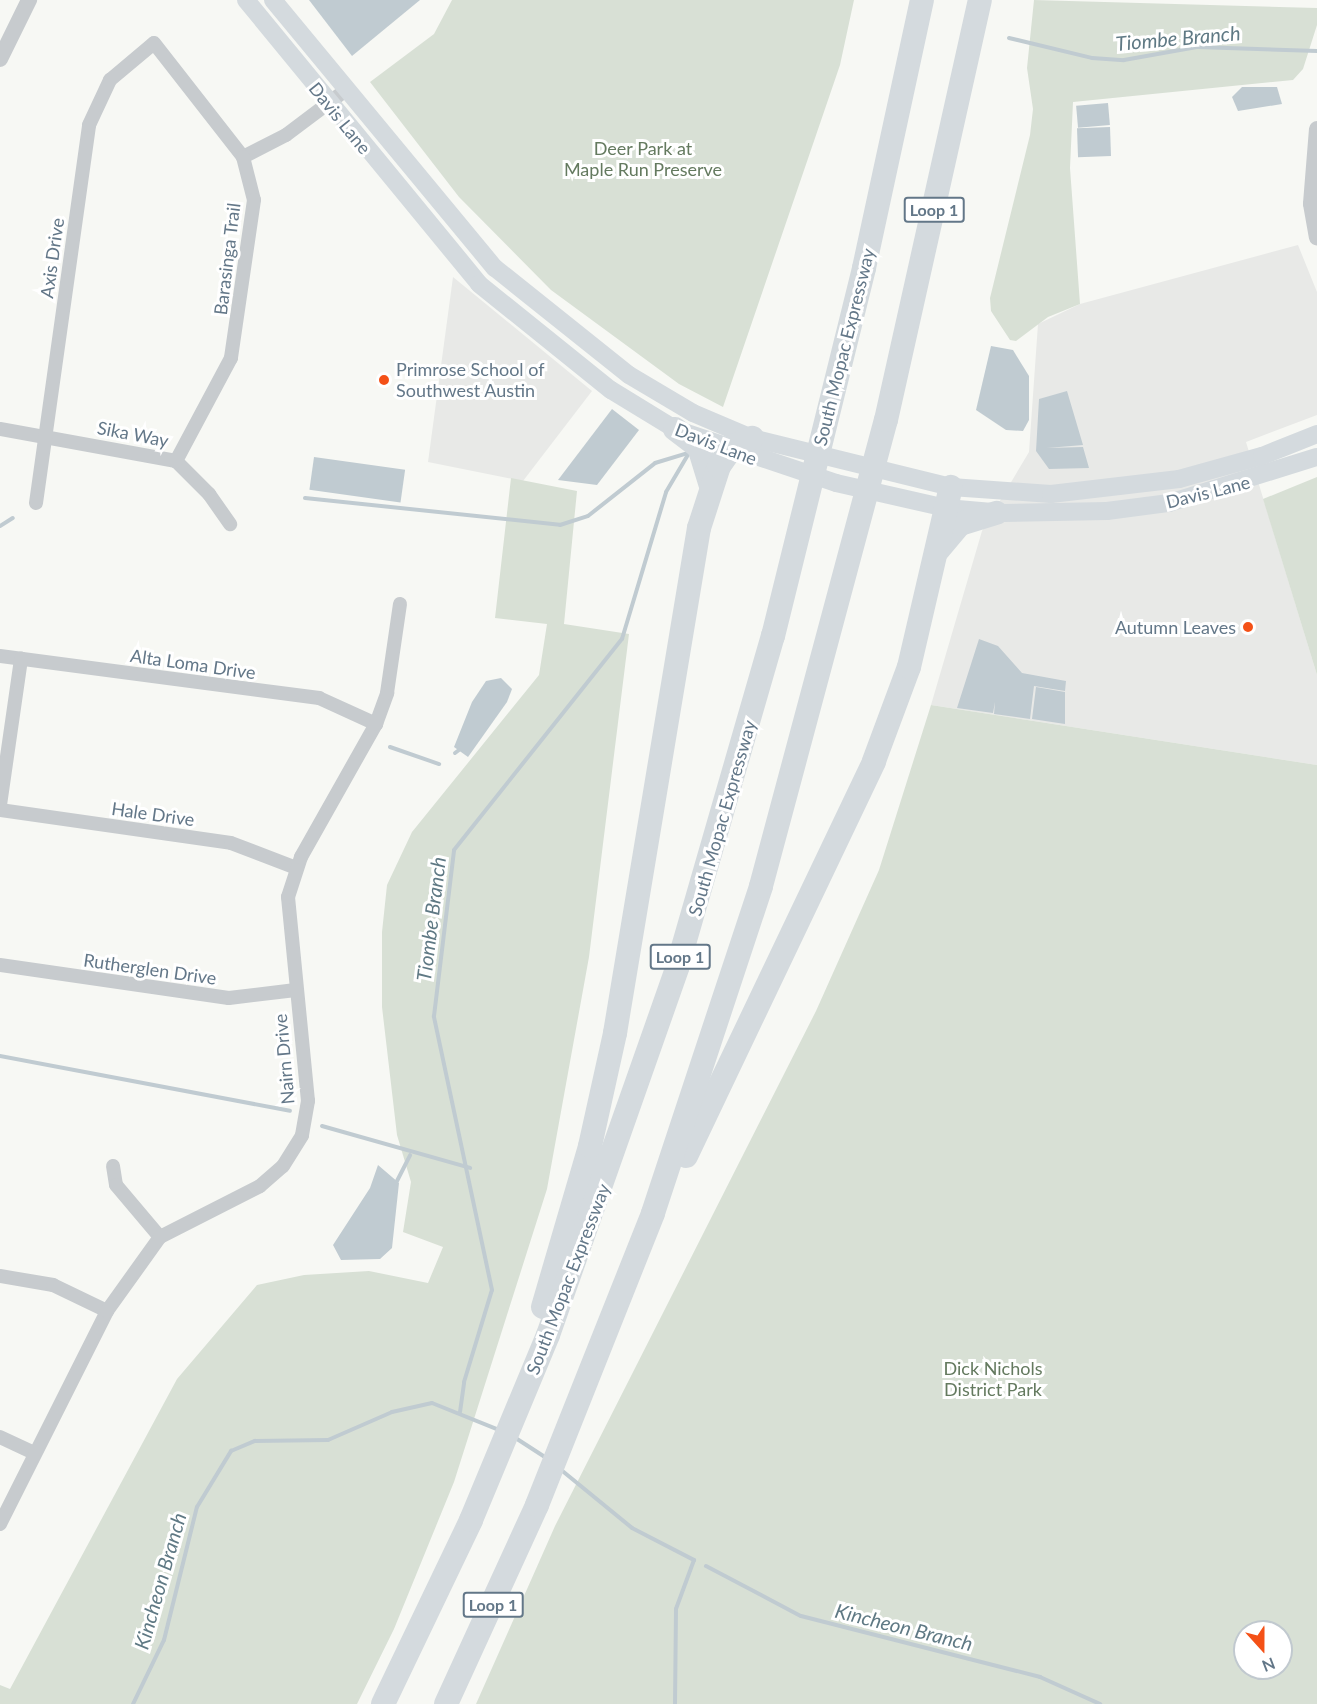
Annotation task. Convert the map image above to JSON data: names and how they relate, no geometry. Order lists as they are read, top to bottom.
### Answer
{
  "streets": {
    "highway": ["Loop 1", "South Mopac Expressway"],
    "main road": ["Davis Lane"],
    "street": [
      "Axis Drive",
      "Barasinga Trail",
      "Sika Way",
      "Alta Loma Drive",
      "Hale Drive",
      "Rutherglen Drive",
      "Nairn Drive"
    ]
  },
  "crossings": [
    ["Axis Drive", "Barasinga Trail"],
    ["Axis Drive", "Sika Way"],
    ["Barasinga Trail", "Sika Way"],
    ["Alta Loma Drive", "Nairn Drive"],
    ["Hale Drive", "Nairn Drive"],
    ["Rutherglen Drive", "Nairn Drive"]
  ],
  "water": ["Tiombe Branch", "Kincheon Branch"],
  "parks": ["Deer Park at Maple Run Preserve", "Dick Nichols District Park"],
  "places": ["Primrose School of Southwest Austin", "Autumn Leaves"],
  "north": "bottom"
}
